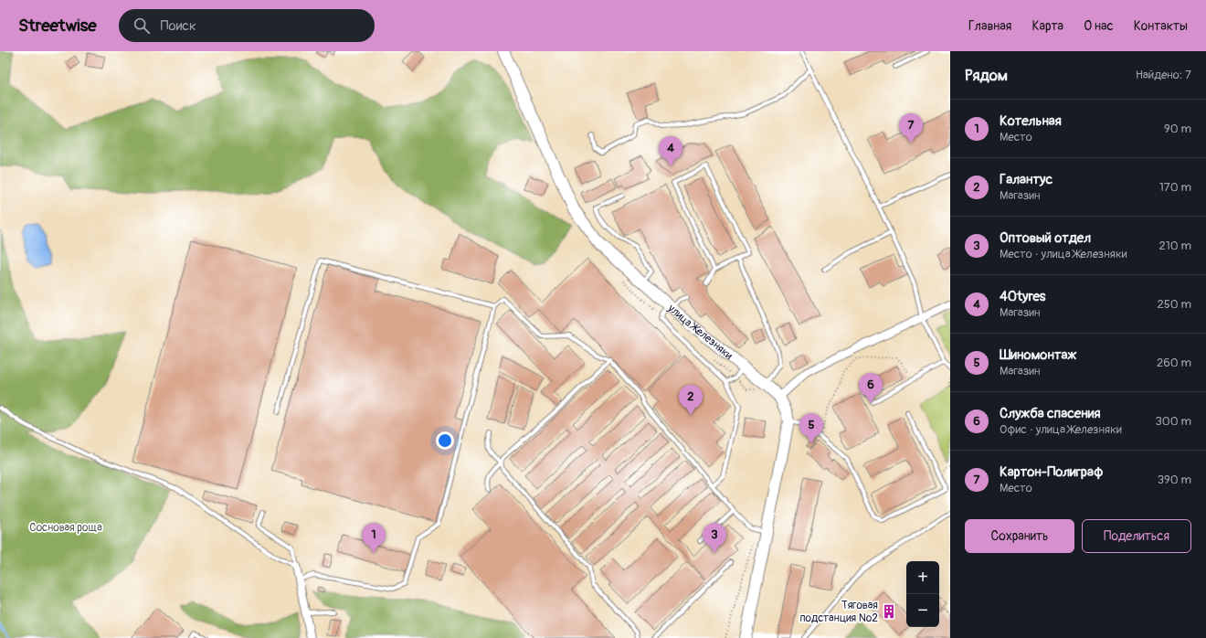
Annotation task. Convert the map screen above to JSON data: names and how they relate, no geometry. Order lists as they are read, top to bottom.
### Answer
{
  "streets": {
    "street": ["улица Железняки"]
  },
  "parks": ["Сосновая роща"],
  "places": {
    "building": ["Тяговая подстанция №2"]
  },
  "page": {
    "header": "Streetwise",
    "search": "Поиск",
    "nav": [
      "Главная",
      "Карта",
      "О нас",
      "Контакты"
    ],
    "heading": ["Рядом", "Найдено: 7"],
    "list": [
      {
        "mark": "1",
        "name": "Котельная",
        "note": "Место",
        "value": "90 m"
      },
      {
        "mark": "2",
        "name": "Галантус",
        "note": "Магазин",
        "value": "170 m"
      },
      {
        "mark": "3",
        "name": "Оптовый отдел",
        "note": "Место · улица Железняки",
        "value": "210 m"
      },
      {
        "mark": "4",
        "name": "40tyres",
        "note": "Магазин",
        "value": "250 m"
      },
      {
        "mark": "5",
        "name": "Шиномонтаж",
        "note": "Магазин",
        "value": "260 m"
      },
      {
        "mark": "6",
        "name": "Служба спасения",
        "note": "Офис · улица Железняки",
        "value": "300 m"
      },
      {
        "mark": "7",
        "name": "Картон-Полиграф",
        "note": "Место",
        "value": "390 m"
      }
    ],
    "pins": [
      "7",
      "4",
      "6",
      "2",
      "5",
      "1",
      "3"
    ],
    "buttons": ["Сохранить", "Поделиться"],
    "map_buttons": ["+", "−"]
  }
}
